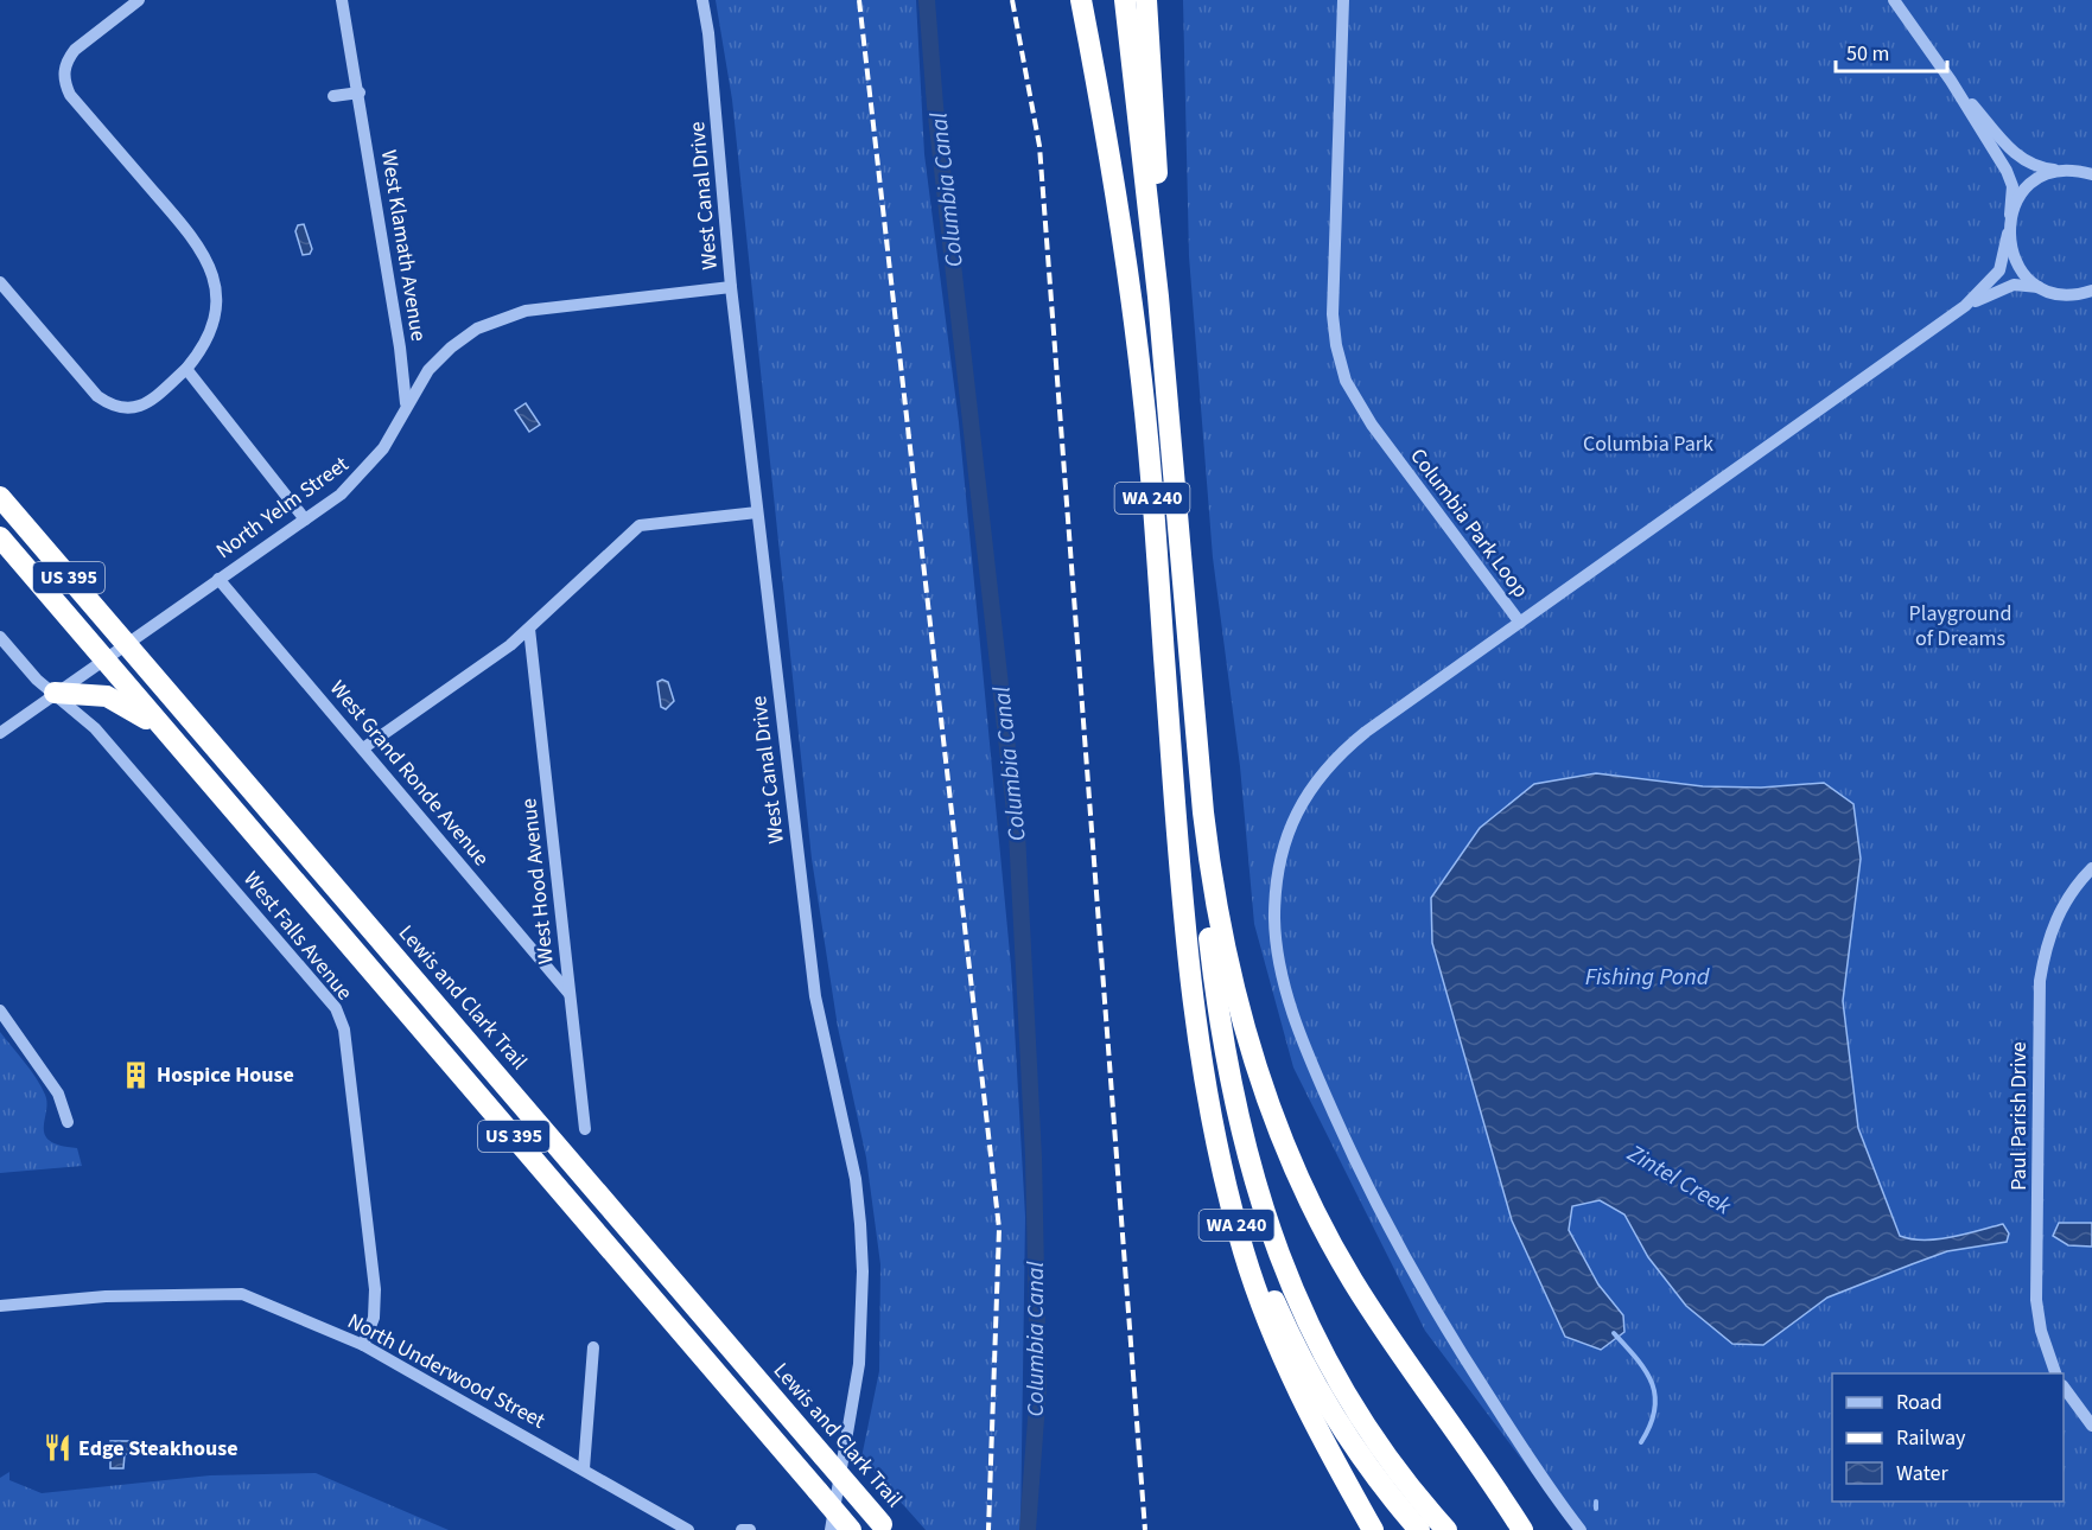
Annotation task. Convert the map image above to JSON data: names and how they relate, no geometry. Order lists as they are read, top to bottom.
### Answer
{
  "streets": {
    "highway": ["WA 240", "US 395", "Lewis and Clark Trail"],
    "street": [
      "West Canal Drive",
      "West Klamath Avenue",
      "North Yelm Street",
      "Columbia Park Loop",
      "West Grand Ronde Avenue",
      "West Hood Avenue",
      "West Falls Avenue",
      "Paul Parish Drive",
      "North Underwood Street"
    ]
  },
  "crossings": [
    ["West Canal Drive", "North Yelm Street"],
    ["West Klamath Avenue", "North Yelm Street"],
    ["North Yelm Street", "US 395"],
    ["North Yelm Street", "West Grand Ronde Avenue"],
    ["North Yelm Street", "West Falls Avenue"],
    ["North Yelm Street", "Lewis and Clark Trail"],
    ["West Grand Ronde Avenue", "West Hood Avenue"],
    ["West Falls Avenue", "North Underwood Street"]
  ],
  "water": ["Columbia Canal", "Fishing Pond", "Zintel Creek"],
  "parks": ["Columbia Park", "Playground of Dreams"],
  "places": {
    "building": ["Hospice House"],
    "restaurant": ["Edge Steakhouse"]
  },
  "legend": ["Road", "Railway", "Water"],
  "scale_bar": "50 m"
}
